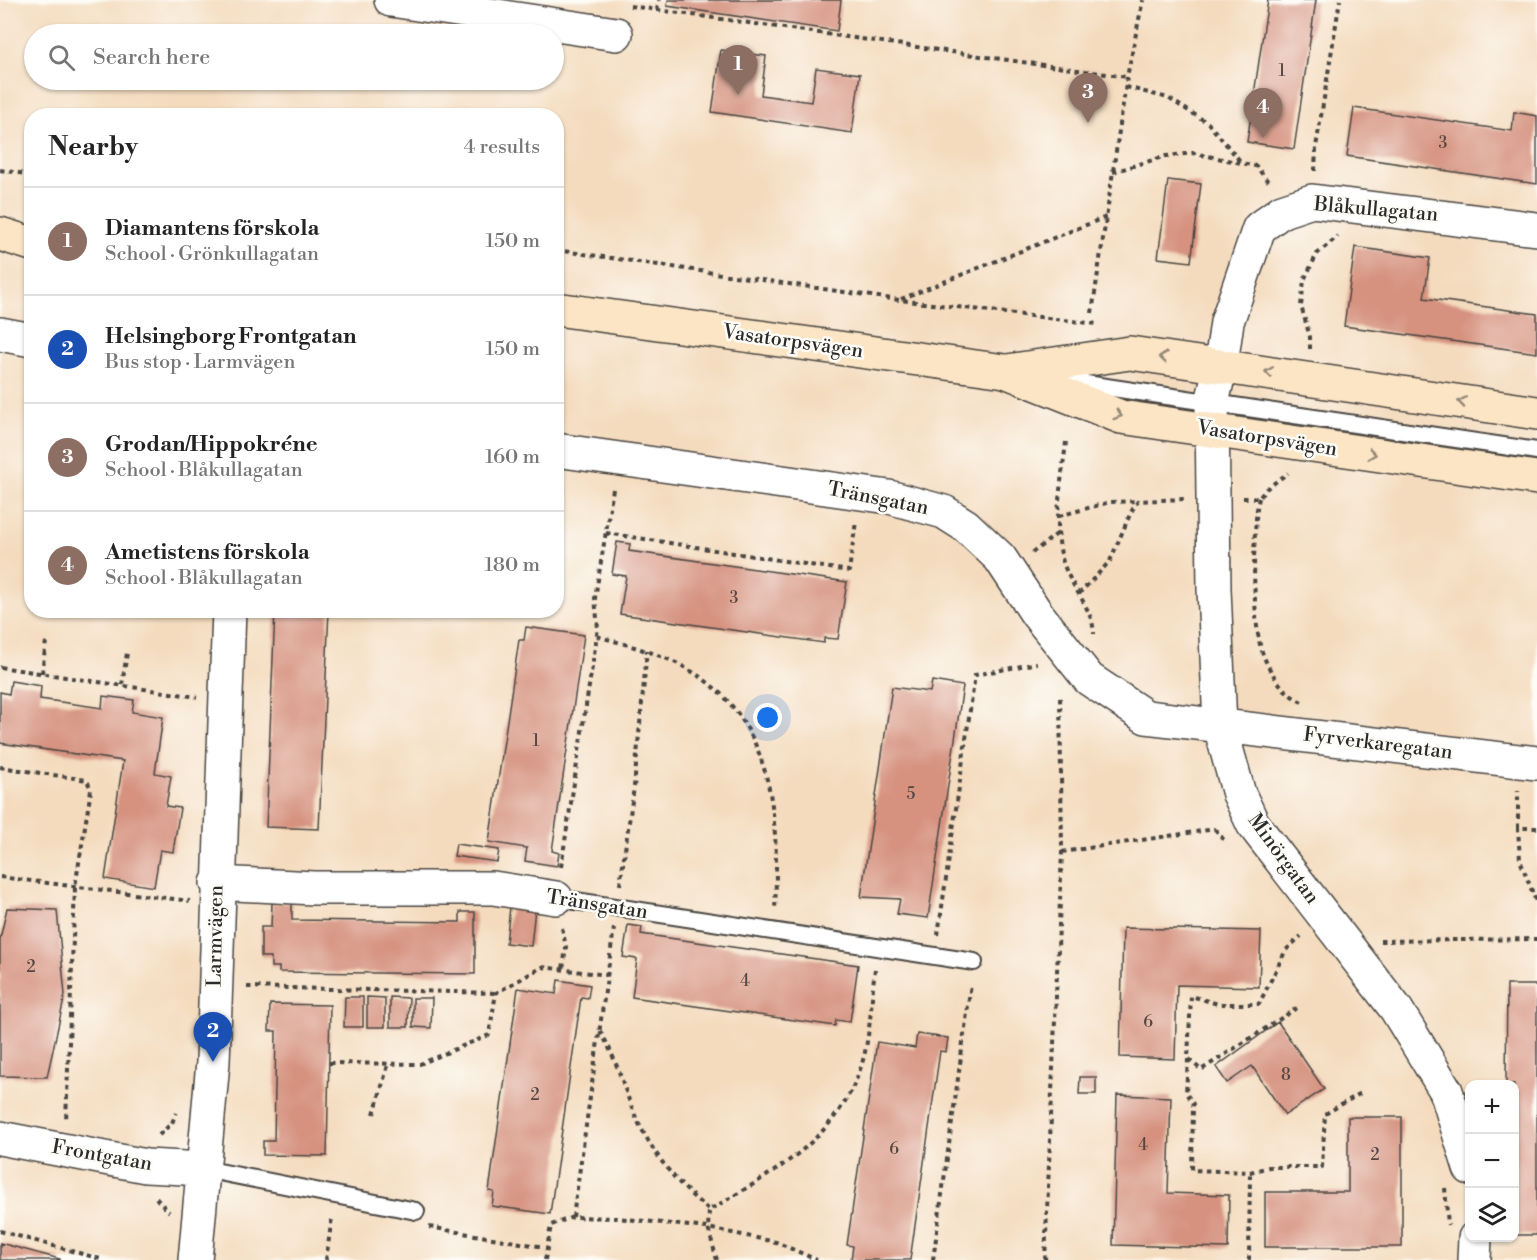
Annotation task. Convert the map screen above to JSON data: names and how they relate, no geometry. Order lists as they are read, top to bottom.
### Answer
{
  "streets": {
    "main road": ["Vasatorpsvägen"],
    "street": [
      "Blåkullagatan",
      "Tränsgatan",
      "Fyrverkaregatan",
      "Minörgatan",
      "Larmvägen",
      "Frontgatan"
    ]
  },
  "crossings": [
    ["Blåkullagatan", "Vasatorpsvägen"],
    ["Blåkullagatan", "Minörgatan"],
    ["Vasatorpsvägen", "Minörgatan"],
    ["Tränsgatan", "Fyrverkaregatan"],
    ["Tränsgatan", "Minörgatan"],
    ["Tränsgatan", "Larmvägen"],
    ["Fyrverkaregatan", "Minörgatan"],
    ["Larmvägen", "Frontgatan"]
  ],
  "house_numbers": [
    "1",
    "3",
    "3",
    "1",
    "5",
    "2",
    "4",
    "6",
    "8",
    "2",
    "4",
    "6",
    "2"
  ],
  "page": {
    "search": "Search here",
    "pins": [
      "1",
      "3",
      "4",
      "2"
    ],
    "heading": ["Nearby", "4 results"],
    "list": [
      {
        "mark": "1",
        "name": "Diamantens förskola",
        "note": "School · Grönkullagatan",
        "value": "150 m"
      },
      {
        "mark": "2",
        "name": "Helsingborg Frontgatan",
        "note": "Bus stop · Larmvägen",
        "value": "150 m"
      },
      {
        "mark": "3",
        "name": "Grodan/Hippokréne",
        "note": "School · Blåkullagatan",
        "value": "160 m"
      },
      {
        "mark": "4",
        "name": "Ametistens förskola",
        "note": "School · Blåkullagatan",
        "value": "180 m"
      }
    ],
    "map_buttons": ["+", "−"]
  }
}
